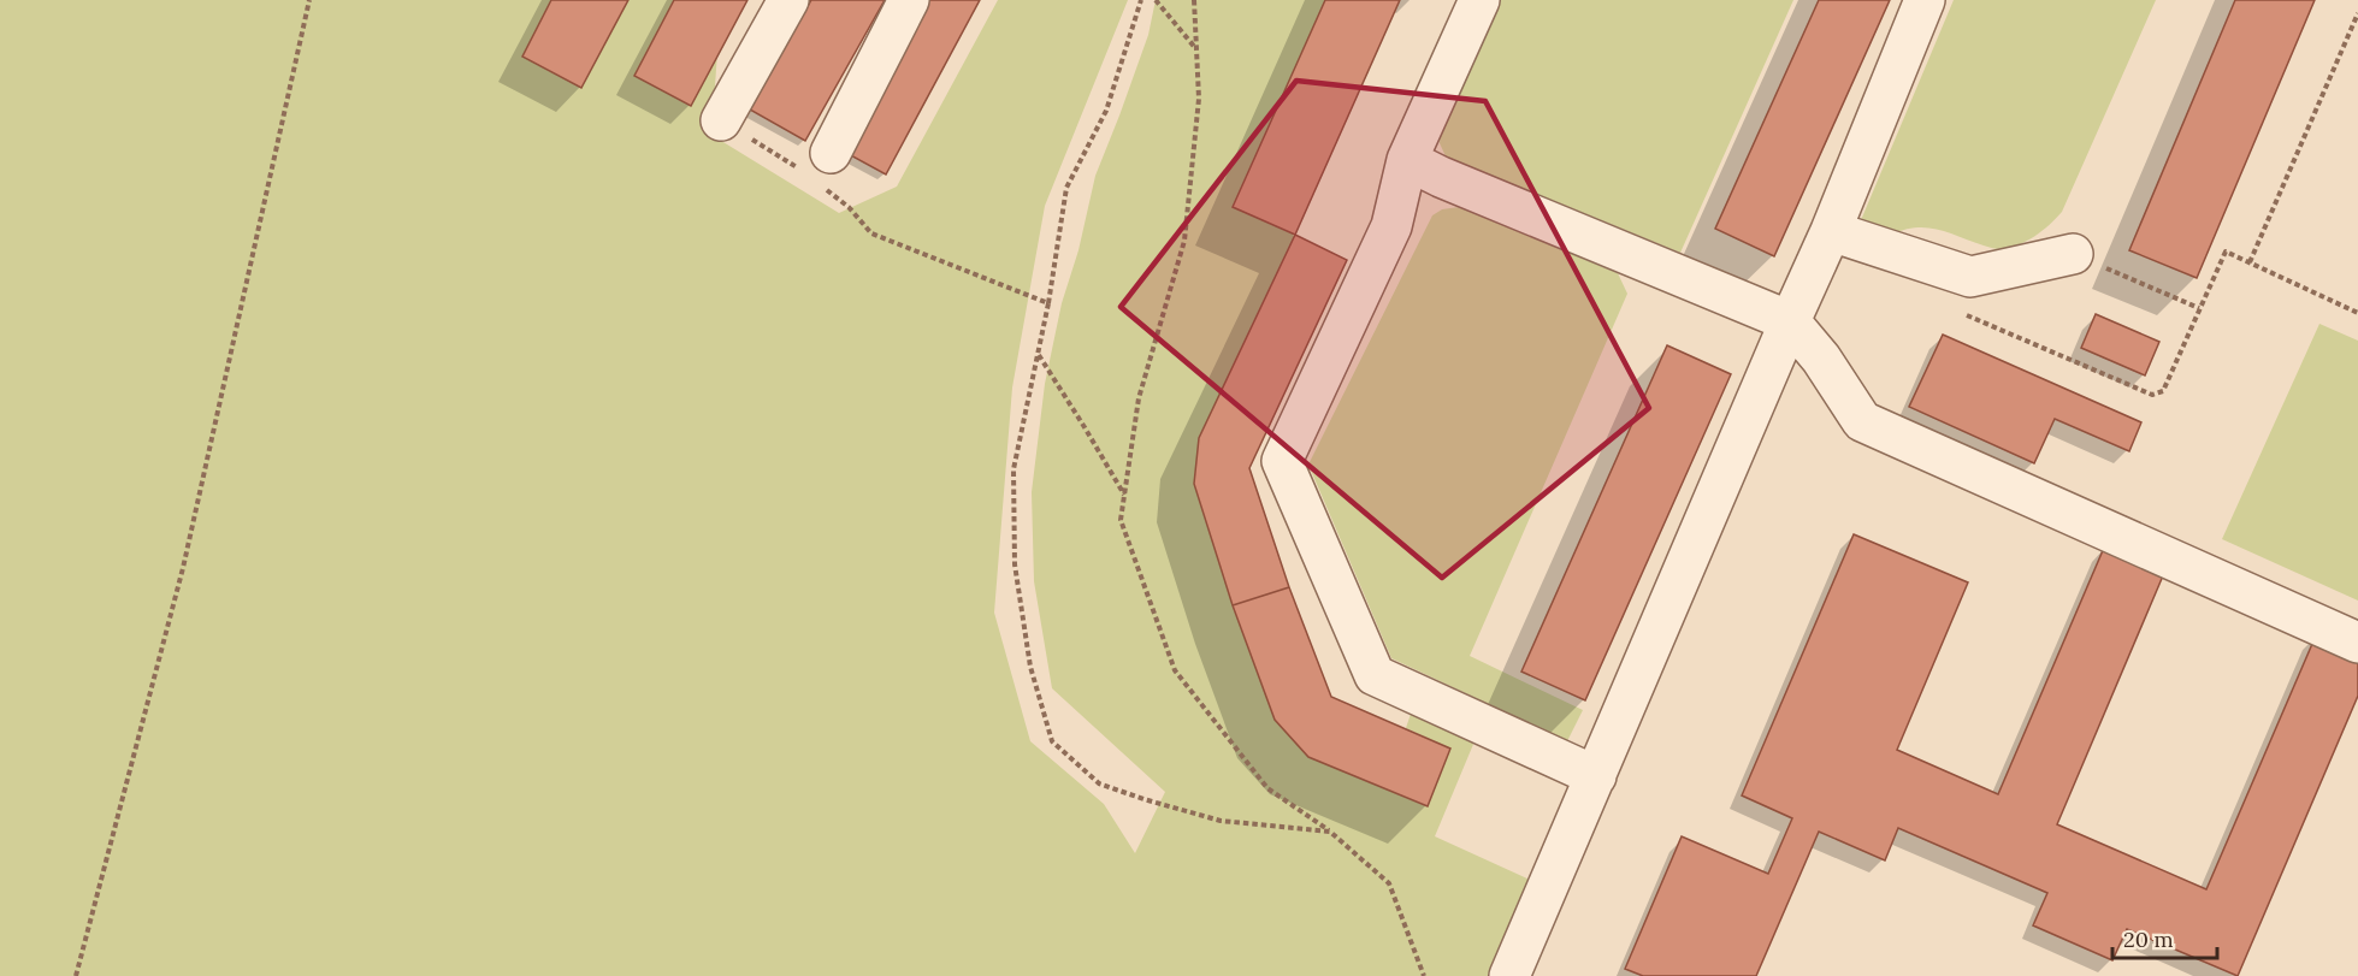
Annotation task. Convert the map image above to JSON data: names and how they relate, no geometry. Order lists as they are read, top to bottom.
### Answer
{
  "scale_bar": "20 m"
}
